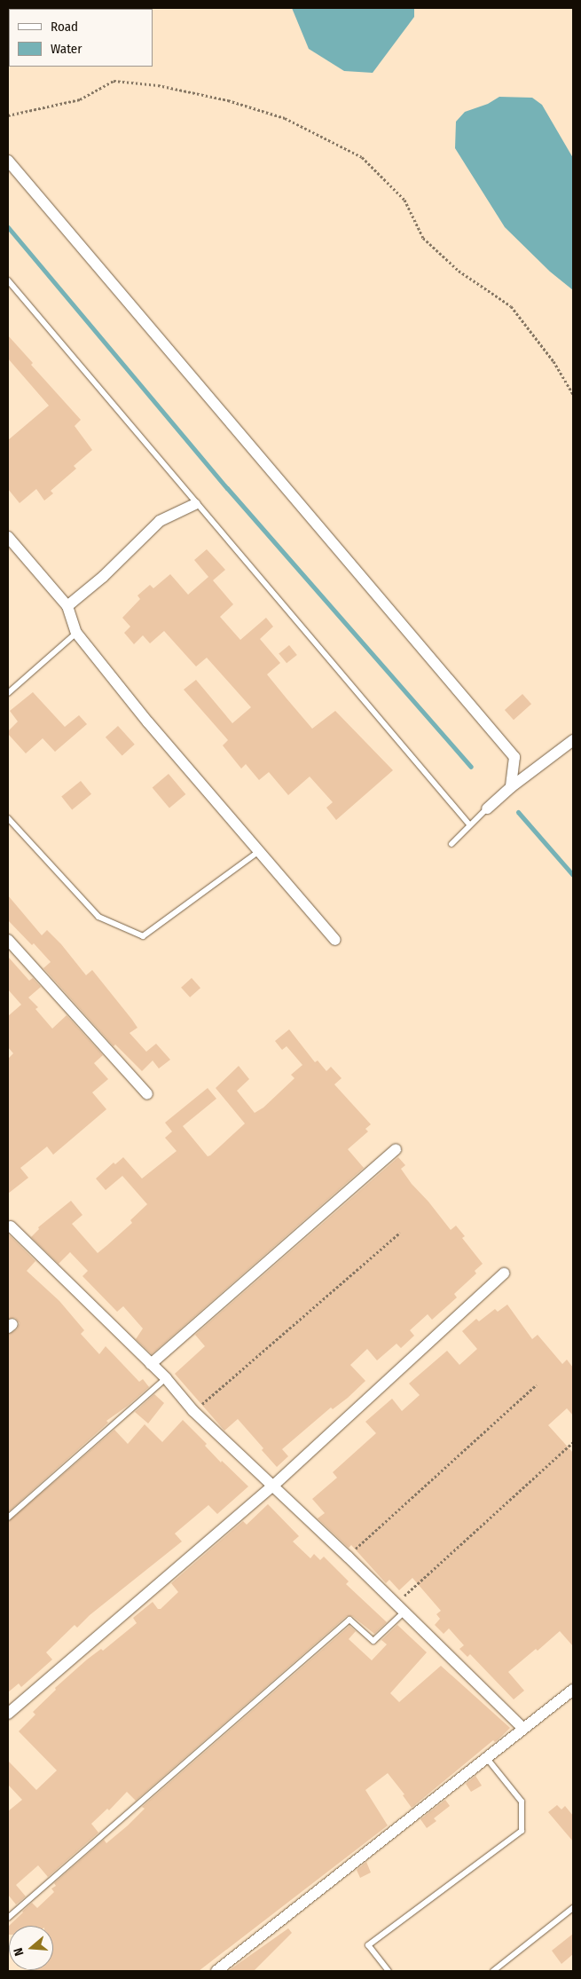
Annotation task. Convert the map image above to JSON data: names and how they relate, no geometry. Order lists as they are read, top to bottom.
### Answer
{
  "legend": ["Road", "Water"],
  "north": "left"
}
